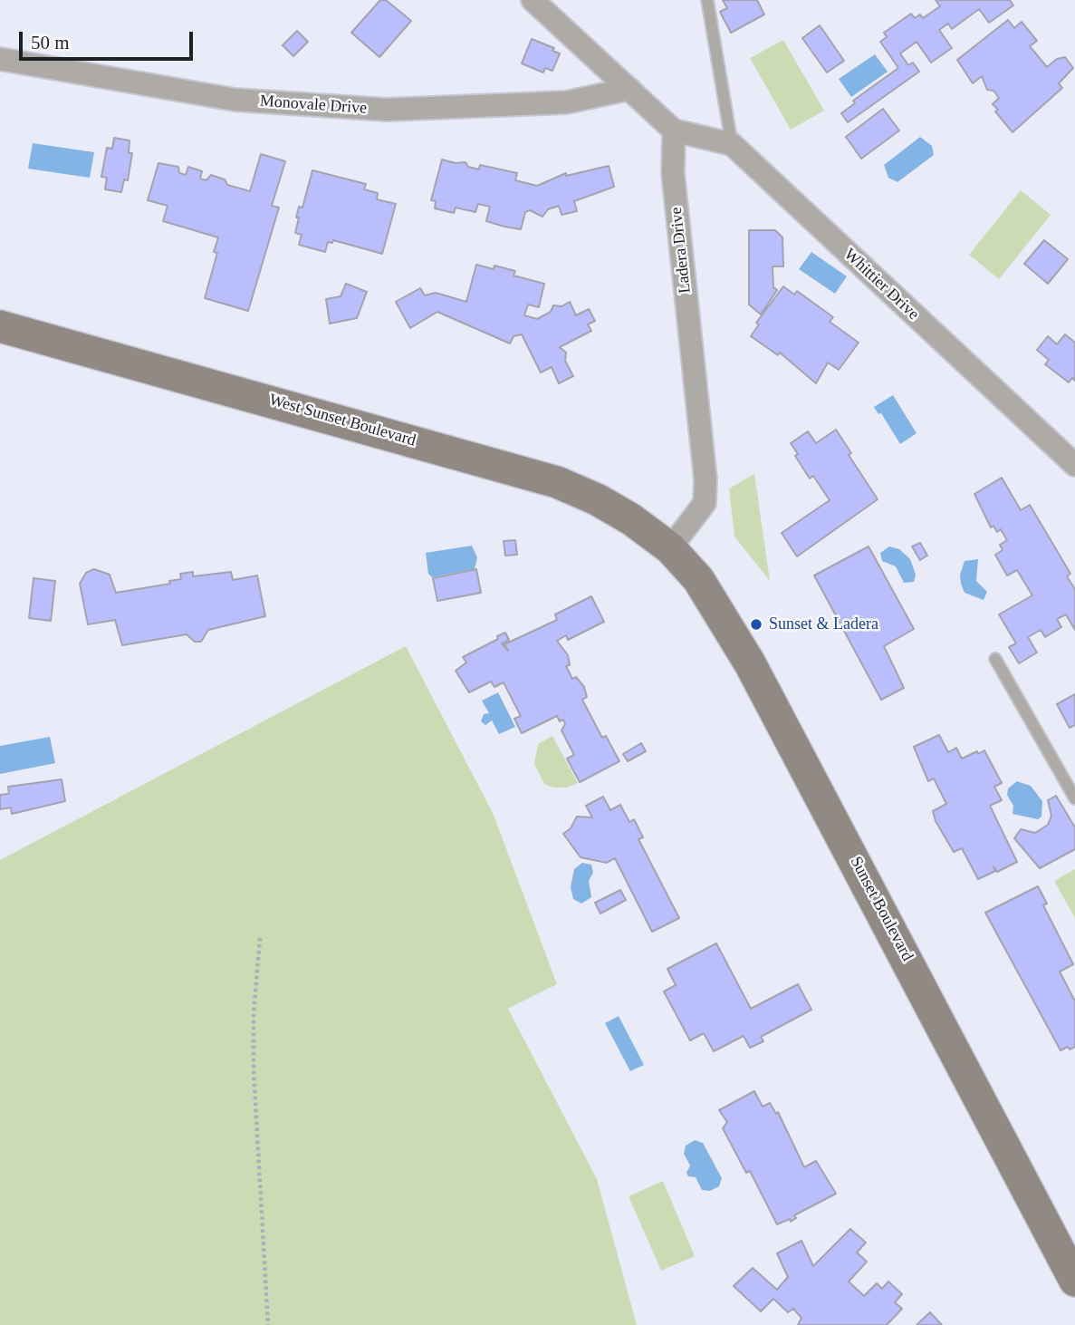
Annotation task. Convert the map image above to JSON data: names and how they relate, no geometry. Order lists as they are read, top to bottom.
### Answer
{
  "streets": {
    "main road": ["West Sunset Boulevard", "Sunset Boulevard"],
    "street": ["Monovale Drive", "Ladera Drive", "Whittier Drive"]
  },
  "crossings": [
    ["Ladera Drive", "Whittier Drive"],
    ["Ladera Drive", "West Sunset Boulevard"],
    ["Ladera Drive", "Sunset Boulevard"],
    ["West Sunset Boulevard", "Sunset Boulevard"]
  ],
  "places": ["Sunset & Ladera"],
  "scale_bar": "50 m"
}
